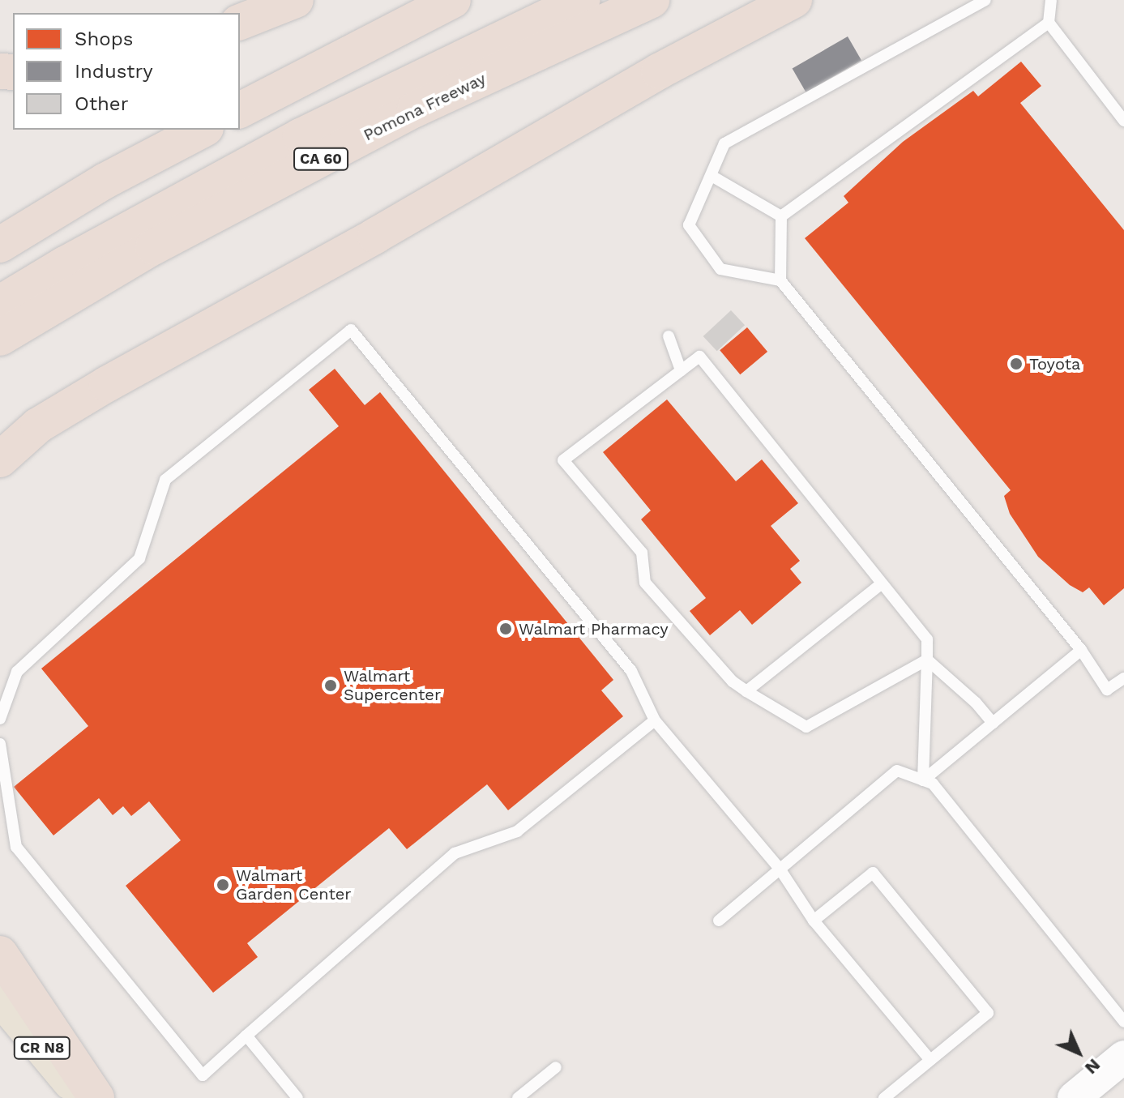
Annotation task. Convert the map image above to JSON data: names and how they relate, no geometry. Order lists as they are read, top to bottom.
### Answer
{
  "streets": {
    "highway": ["Pomona Freeway", "CA 60"],
    "main road": ["CR N8"]
  },
  "places": [
    "Toyota",
    "Walmart Pharmacy",
    "Walmart Supercenter",
    "Walmart Garden Center"
  ],
  "legend": ["Shops", "Industry", "Other"],
  "north": "bottom right"
}
